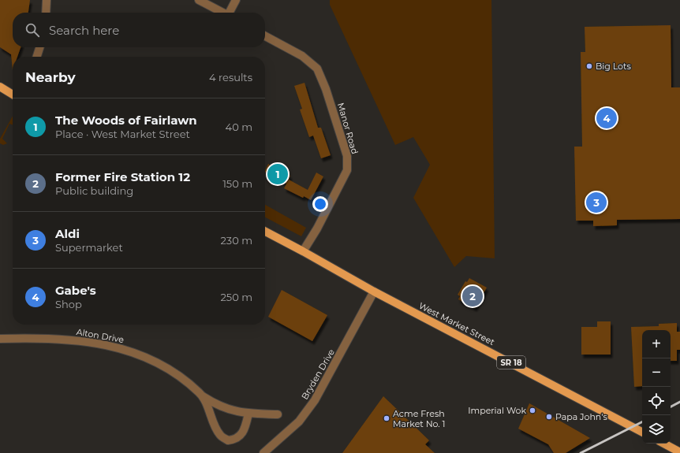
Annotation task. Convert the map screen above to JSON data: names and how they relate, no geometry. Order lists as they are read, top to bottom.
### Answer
{
  "streets": {
    "main road": ["West Market Street", "SR 18"],
    "street": ["Manor Road", "Alton Drive", "Bryden Drive"]
  },
  "crossings": [
    ["Manor Road", "West Market Street"],
    ["West Market Street", "Bryden Drive"]
  ],
  "places": [
    "Big Lots",
    "Imperial Wok",
    "Papa John's",
    "Acme Fresh Market No. 1"
  ],
  "page": {
    "search": "Search here",
    "heading": ["Nearby", "4 results"],
    "list": [
      {
        "mark": "1",
        "name": "The Woods of Fairlawn",
        "note": "Place · West Market Street",
        "value": "40 m"
      },
      {
        "mark": "2",
        "name": "Former Fire Station 12",
        "note": "Public building",
        "value": "150 m"
      },
      {
        "mark": "3",
        "name": "Aldi",
        "note": "Supermarket",
        "value": "230 m"
      },
      {
        "mark": "4",
        "name": "Gabe's",
        "note": "Shop",
        "value": "250 m"
      }
    ],
    "pins": [
      "4",
      "1",
      "3",
      "2"
    ],
    "map_buttons": ["+", "−"]
  }
}
